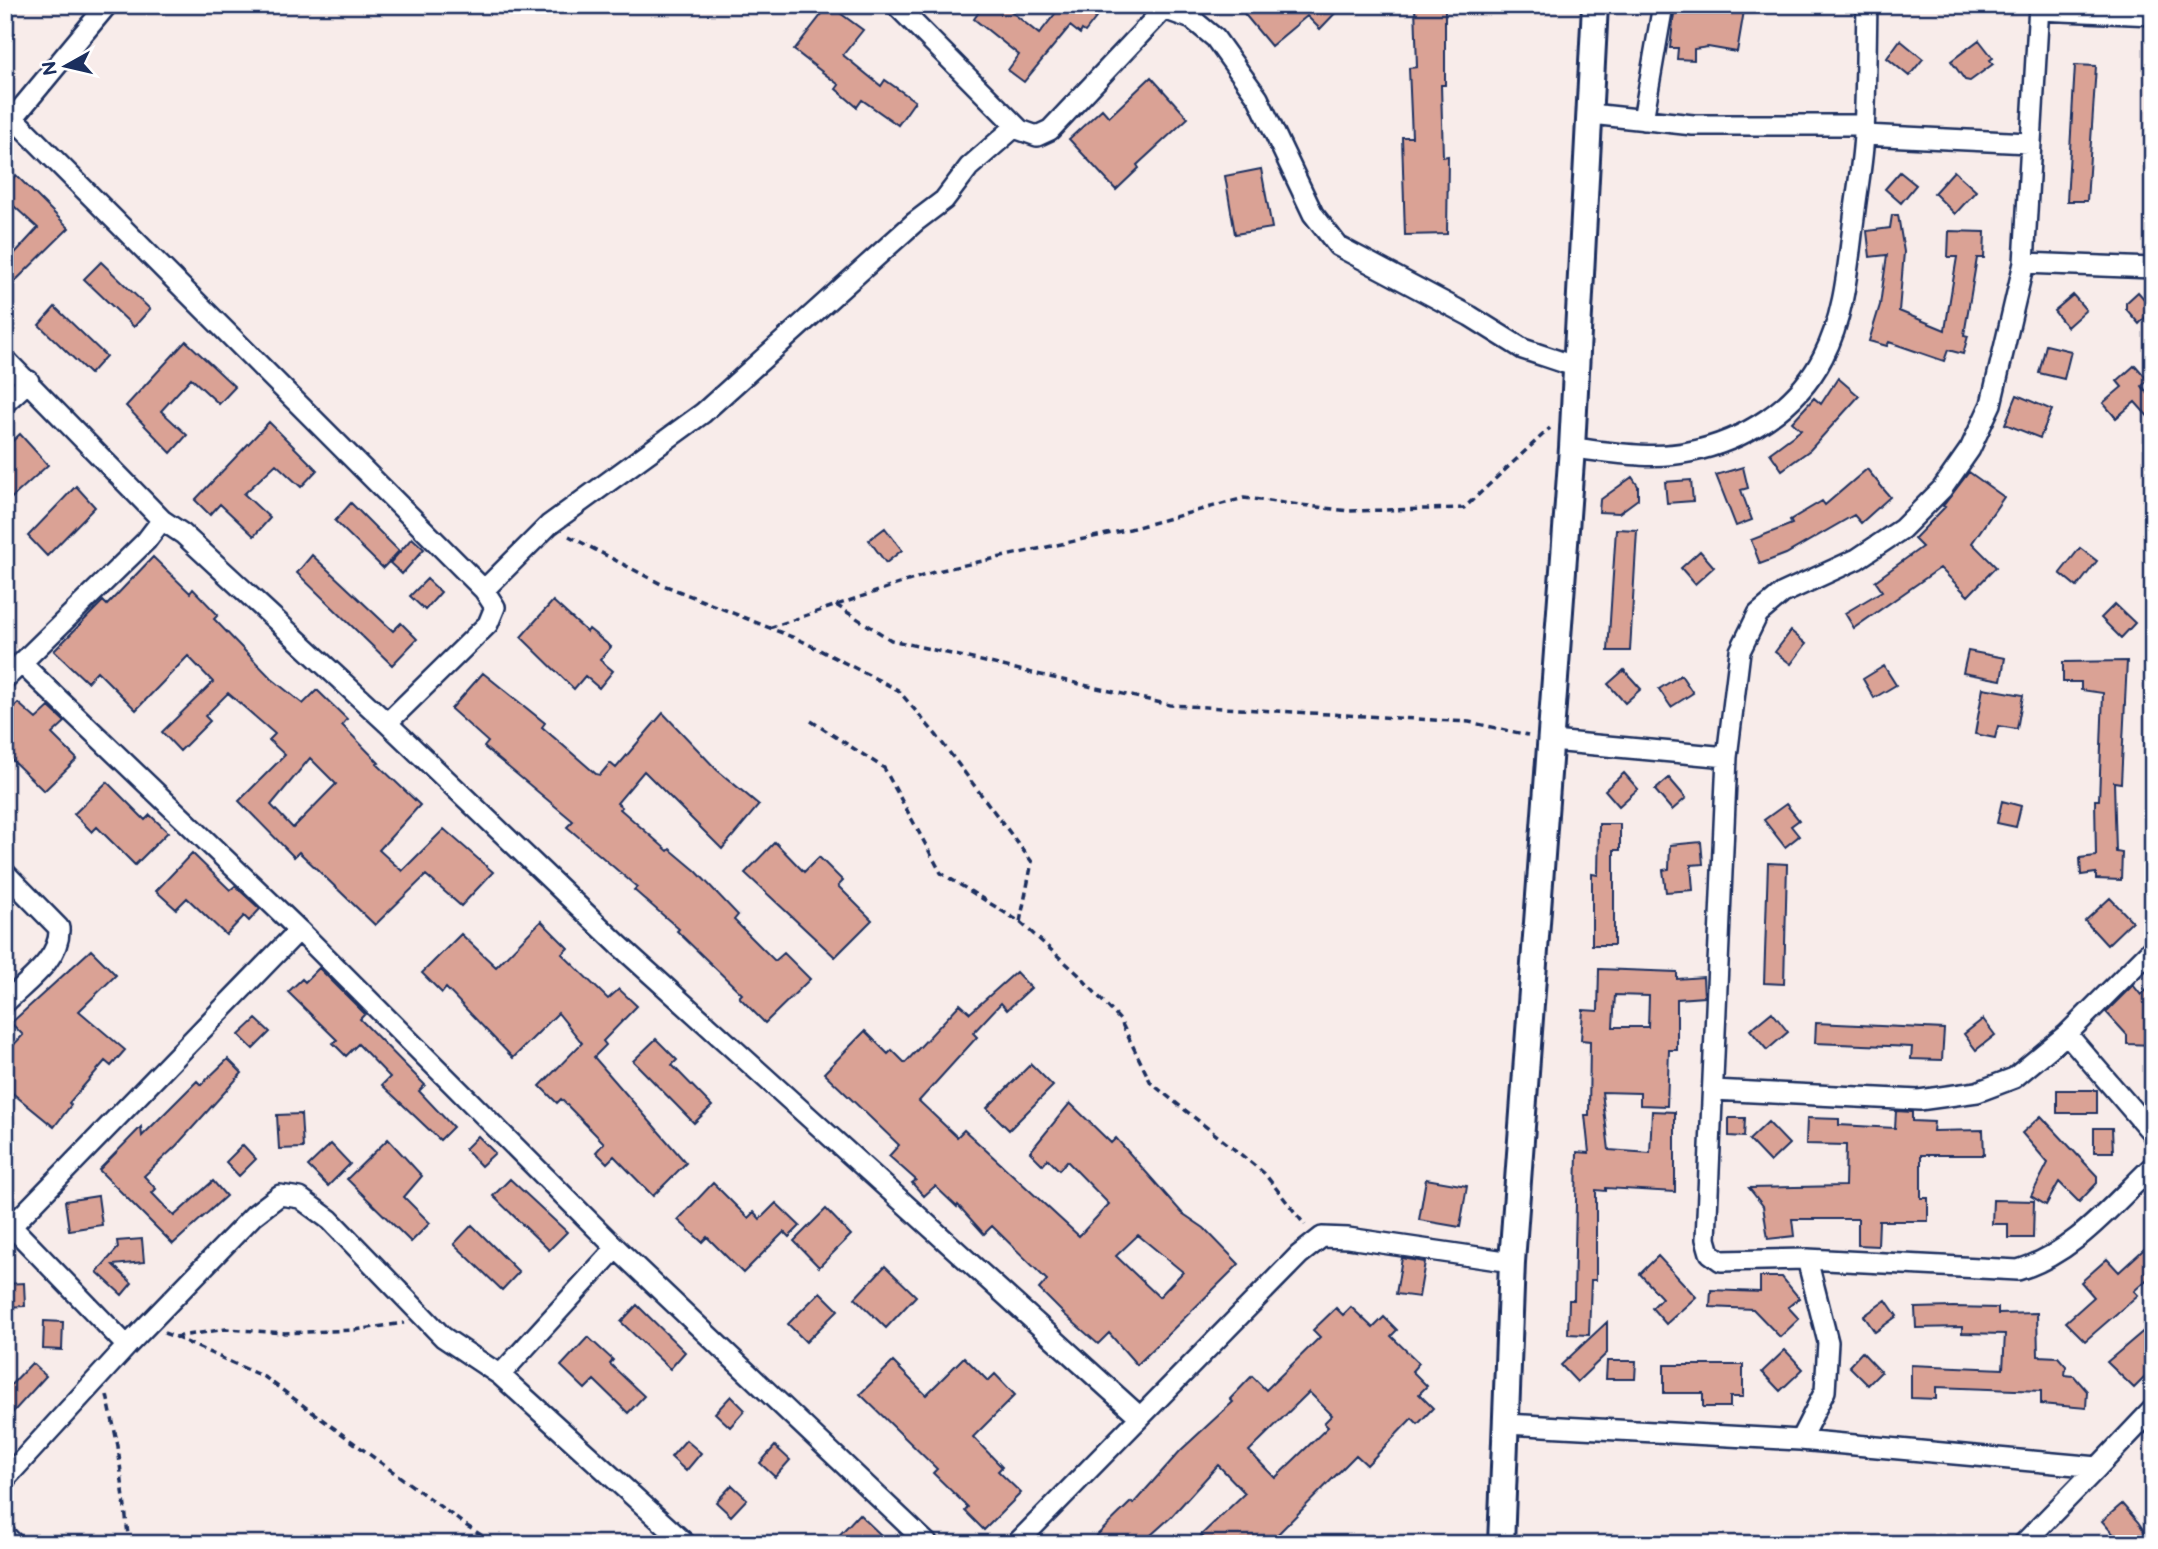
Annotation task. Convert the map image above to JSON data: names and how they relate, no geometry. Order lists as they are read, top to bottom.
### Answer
{
  "north": "left"
}
